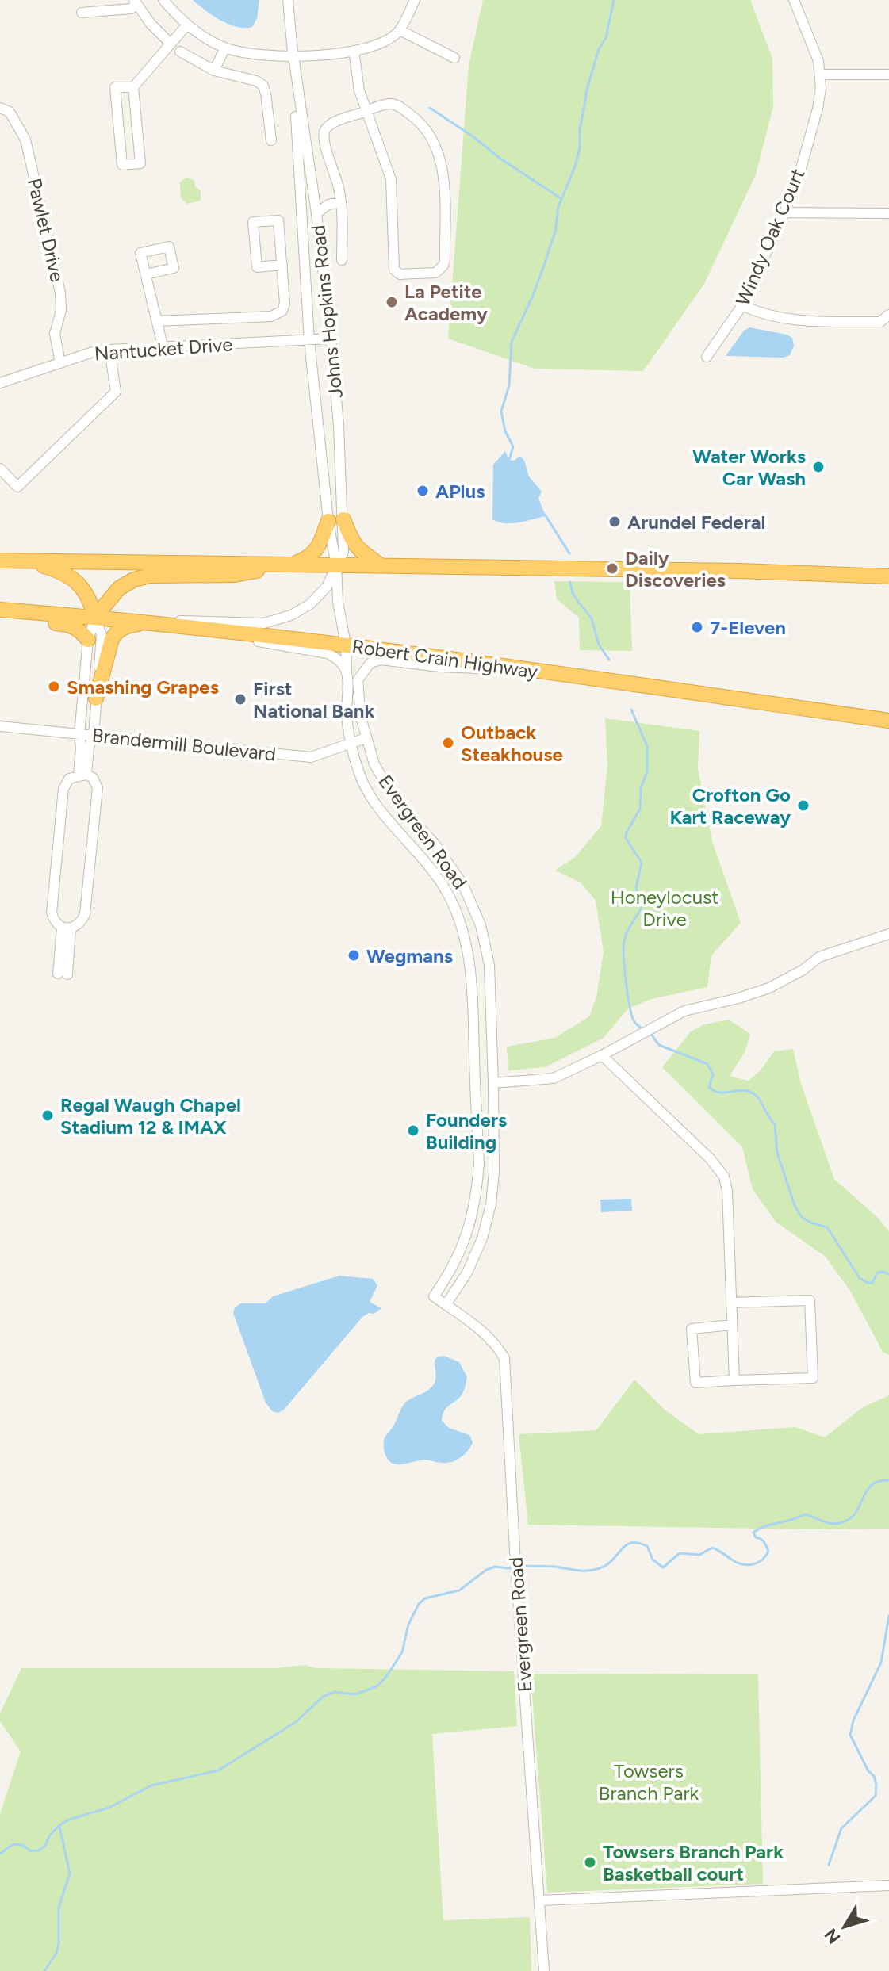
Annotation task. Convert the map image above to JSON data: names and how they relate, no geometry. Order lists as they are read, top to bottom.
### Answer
{
  "streets": {
    "highway": ["Robert Crain Highway"],
    "street": [
      "Pawlet Drive",
      "Windy Oak Court",
      "Johns Hopkins Road",
      "Nantucket Drive",
      "Brandermill Boulevard",
      "Evergreen Road"
    ]
  },
  "crossings": [
    ["Pawlet Drive", "Nantucket Drive"],
    ["Johns Hopkins Road", "Nantucket Drive"],
    ["Johns Hopkins Road", "Robert Crain Highway"],
    ["Johns Hopkins Road", "Evergreen Road"],
    ["Robert Crain Highway", "Evergreen Road"],
    ["Brandermill Boulevard", "Evergreen Road"]
  ],
  "parks": ["Honeylocust Drive", "Towsers Branch Park"],
  "places": [
    "La Petite Academy",
    "Water Works Car Wash",
    "APlus",
    "Arundel Federal",
    "Daily Discoveries",
    "7-Eleven",
    "Smashing Grapes",
    "First National Bank",
    "Outback Steakhouse",
    "Crofton Go Kart Raceway",
    "Wegmans",
    "Regal Waugh Chapel Stadium 12 & IMAX",
    "Founders Building",
    "Towsers Branch Park Basketball court"
  ],
  "north": "bottom left"
}
